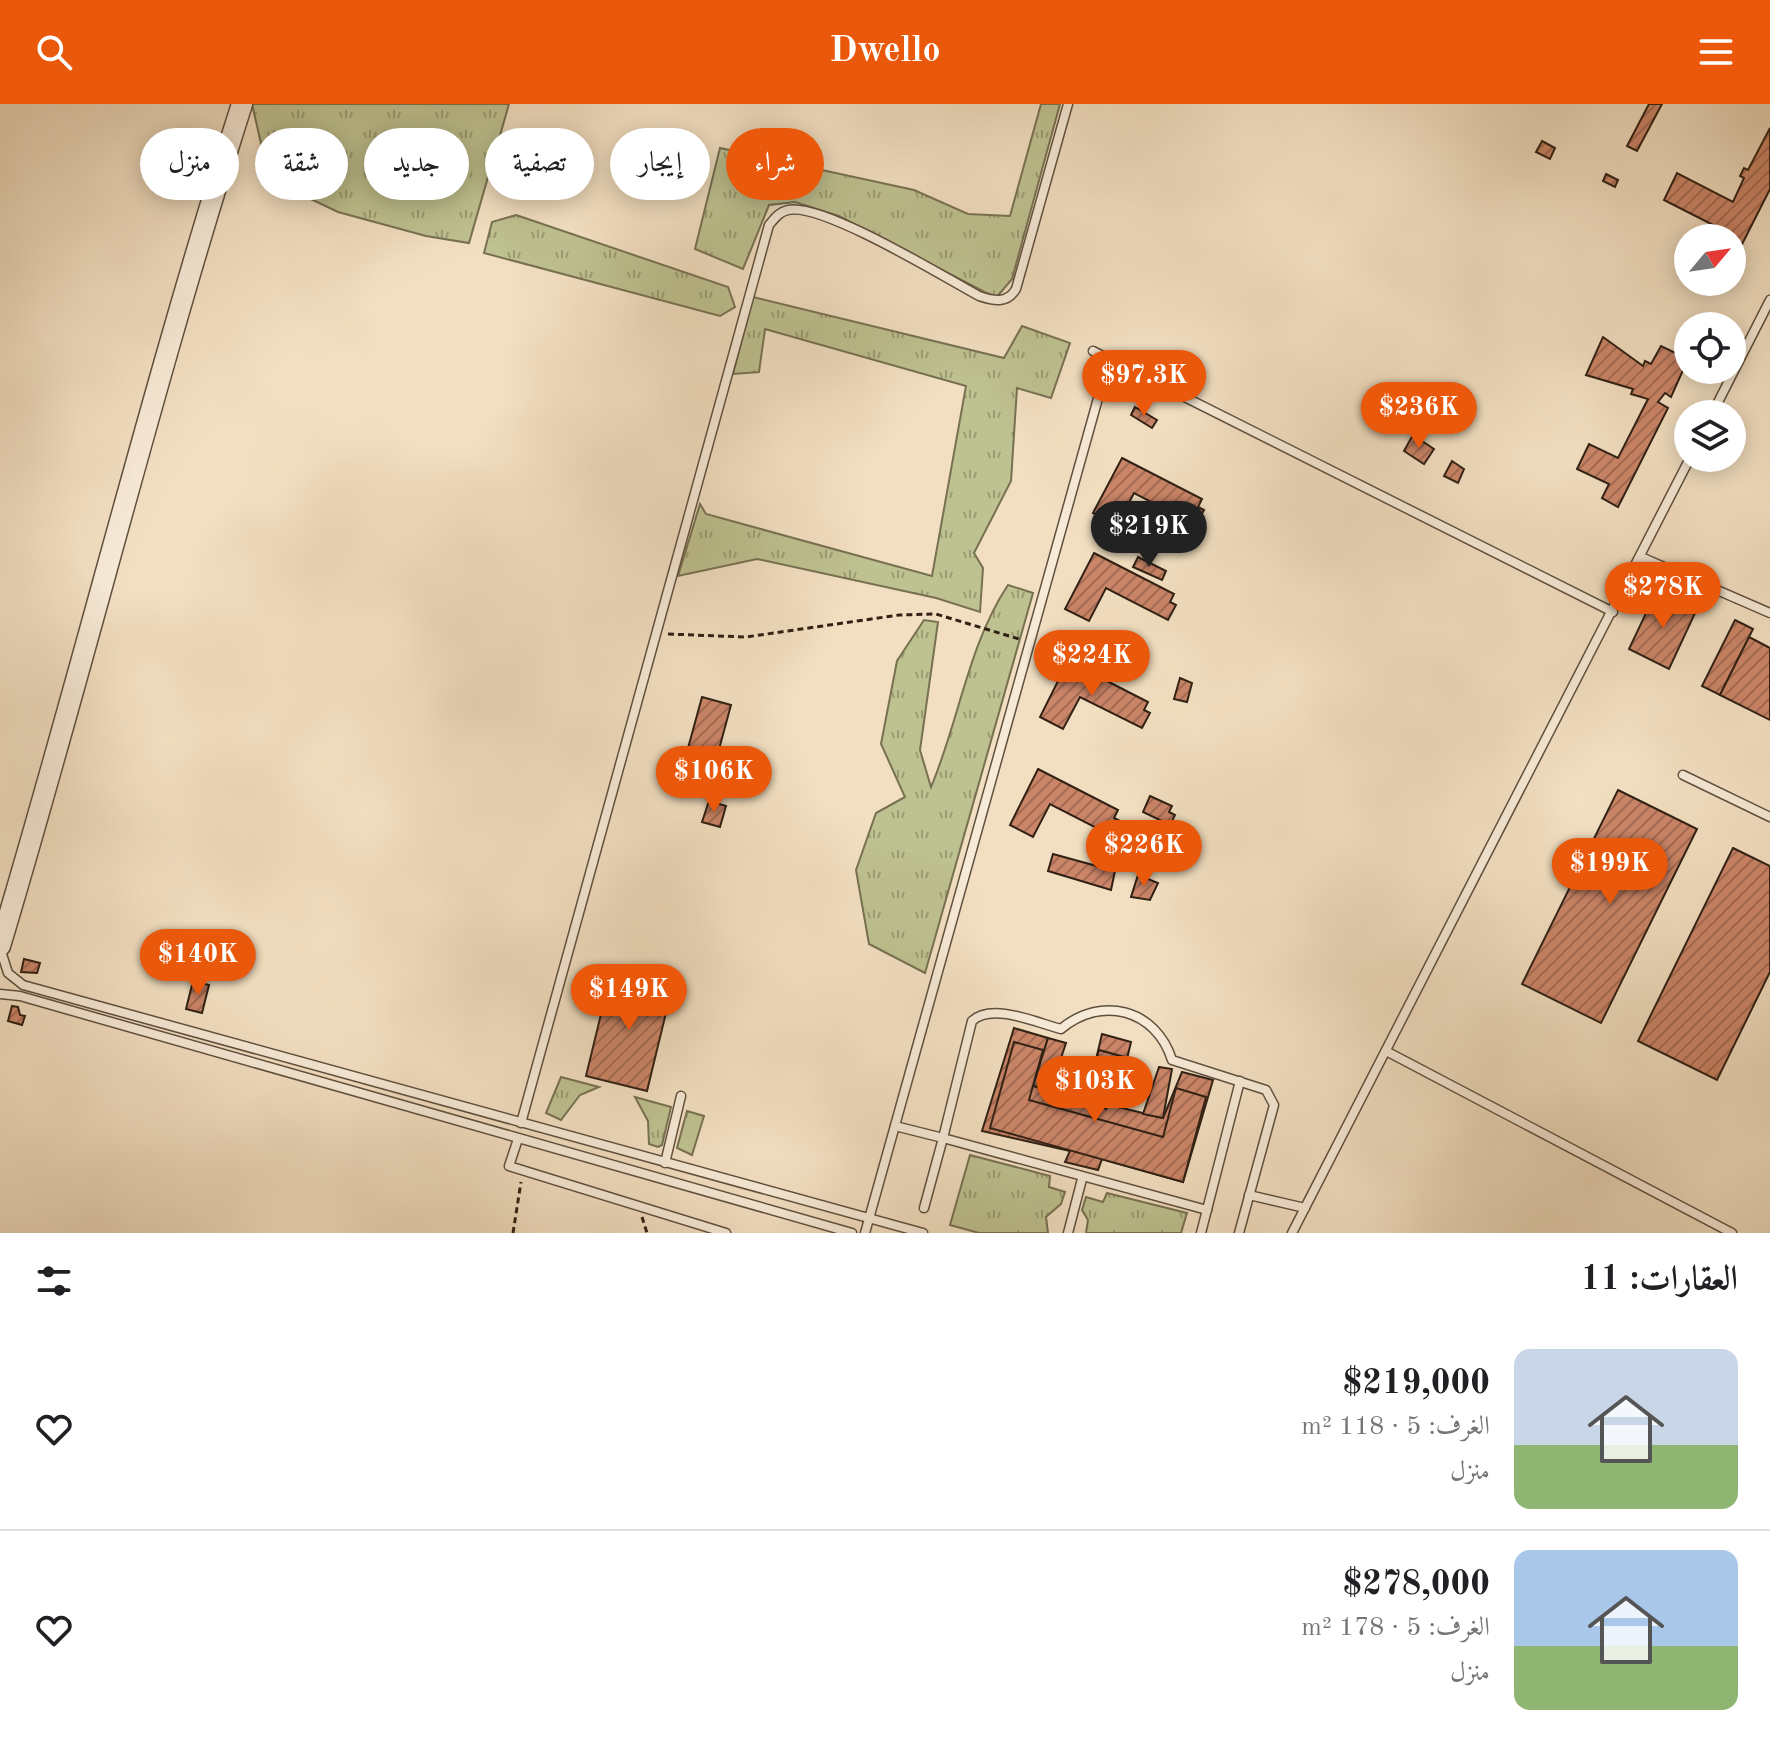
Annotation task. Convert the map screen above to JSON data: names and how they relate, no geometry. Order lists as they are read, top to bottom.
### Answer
{
  "north": "top right",
  "page": {
    "header": "Dwello",
    "chip": [
      "شراء",
      "إيجار",
      "تصفية",
      "جديد",
      "شقة",
      "منزل"
    ],
    "price": [
      "$97.3K",
      "$236K",
      "$219K",
      "$278K",
      "$224K",
      "$106K",
      "$226K",
      "$199K",
      "$140K",
      "$149K",
      "$103K"
    ],
    "heading": "العقارات: 11",
    "list": [
      {
        "name": "$219,000",
        "note": "الغرف: 5 · 118 m² · منزل"
      },
      {
        "name": "$278,000",
        "note": "الغرف: 5 · 178 m² · منزل"
      }
    ]
  }
}
